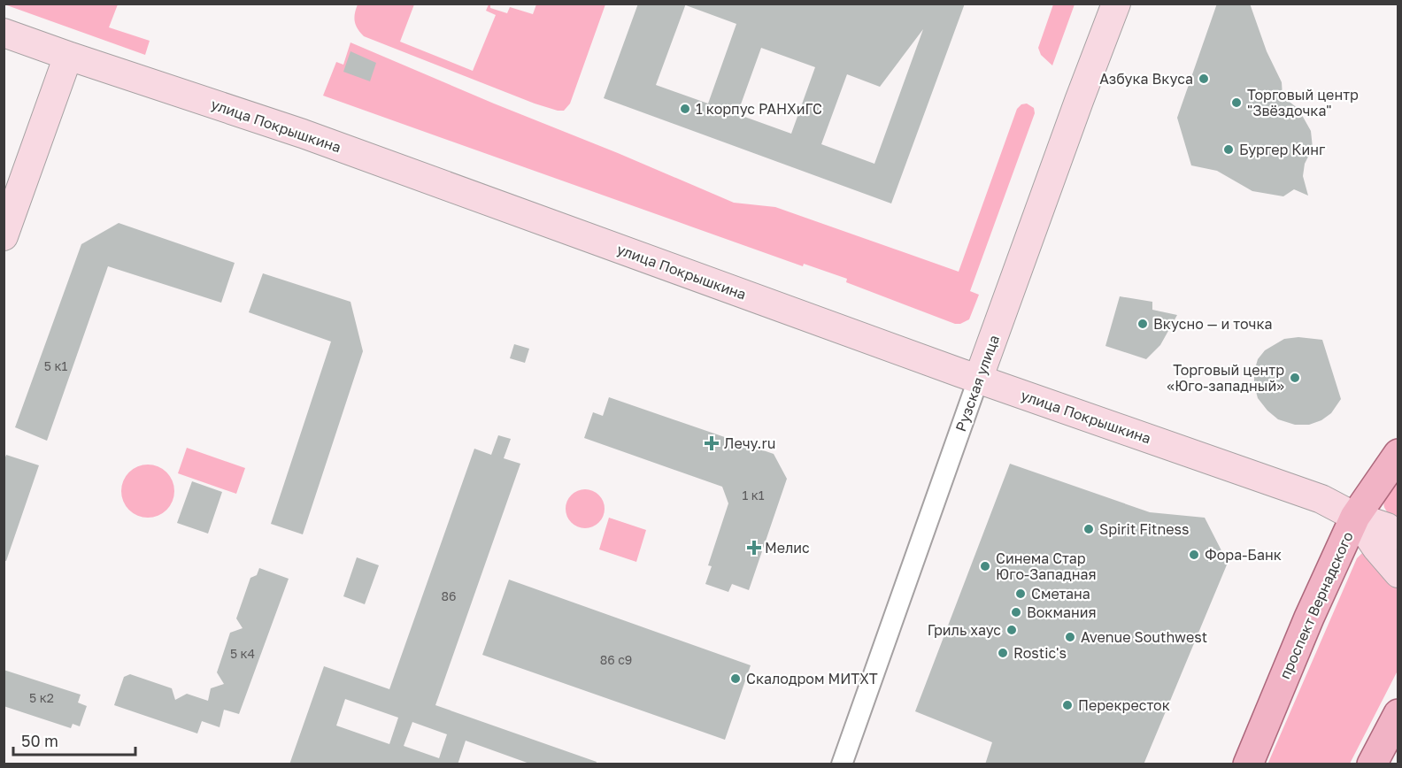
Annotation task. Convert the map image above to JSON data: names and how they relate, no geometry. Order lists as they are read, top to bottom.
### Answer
{
  "streets": {
    "main road": ["улица Покрышкина", "Рузская улица", "проспект Вернадского"]
  },
  "crossings": [
    ["улица Покрышкина", "Рузская улица"],
    ["улица Покрышкина", "проспект Вернадского"]
  ],
  "places": {
    "other": [
      "Азбука Вкуса",
      "Торговый центр \"Звёздочка\"",
      "1 корпус РАНХиГС",
      "Бургер Кинг",
      "Вкусно — и точка",
      "Торговый центр «Юго-западный»",
      "Spirit Fitness",
      "Фора-Банк",
      "Синема Стар Юго-Западная",
      "Сметана",
      "Вокмания",
      "Гриль хаус",
      "Avenue Southwest",
      "Rostic's",
      "Скалодром МИТХТ",
      "Перекресток"
    ],
    "health": ["Лечу.ru", "Мелис"]
  },
  "house_numbers": [
    "5 к1",
    "1 к1",
    "86",
    "5 к4",
    "86 с9",
    "5 к2"
  ],
  "scale_bar": "50 m"
}
